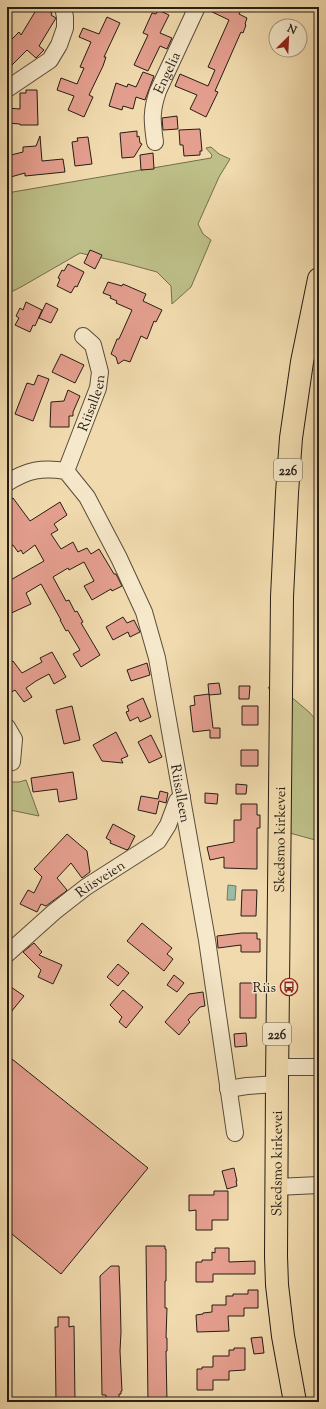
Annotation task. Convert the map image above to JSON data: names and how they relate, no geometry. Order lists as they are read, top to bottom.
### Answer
{
  "streets": {
    "highway": ["226", "Skedsmo kirkevei"],
    "street": ["Engelia", "Riisalleen", "Riisveien"]
  },
  "crossings": [
    ["Riisalleen", "Riisveien"]
  ],
  "places": {
    "bus stop": ["Riis"]
  },
  "north": "top right"
}
